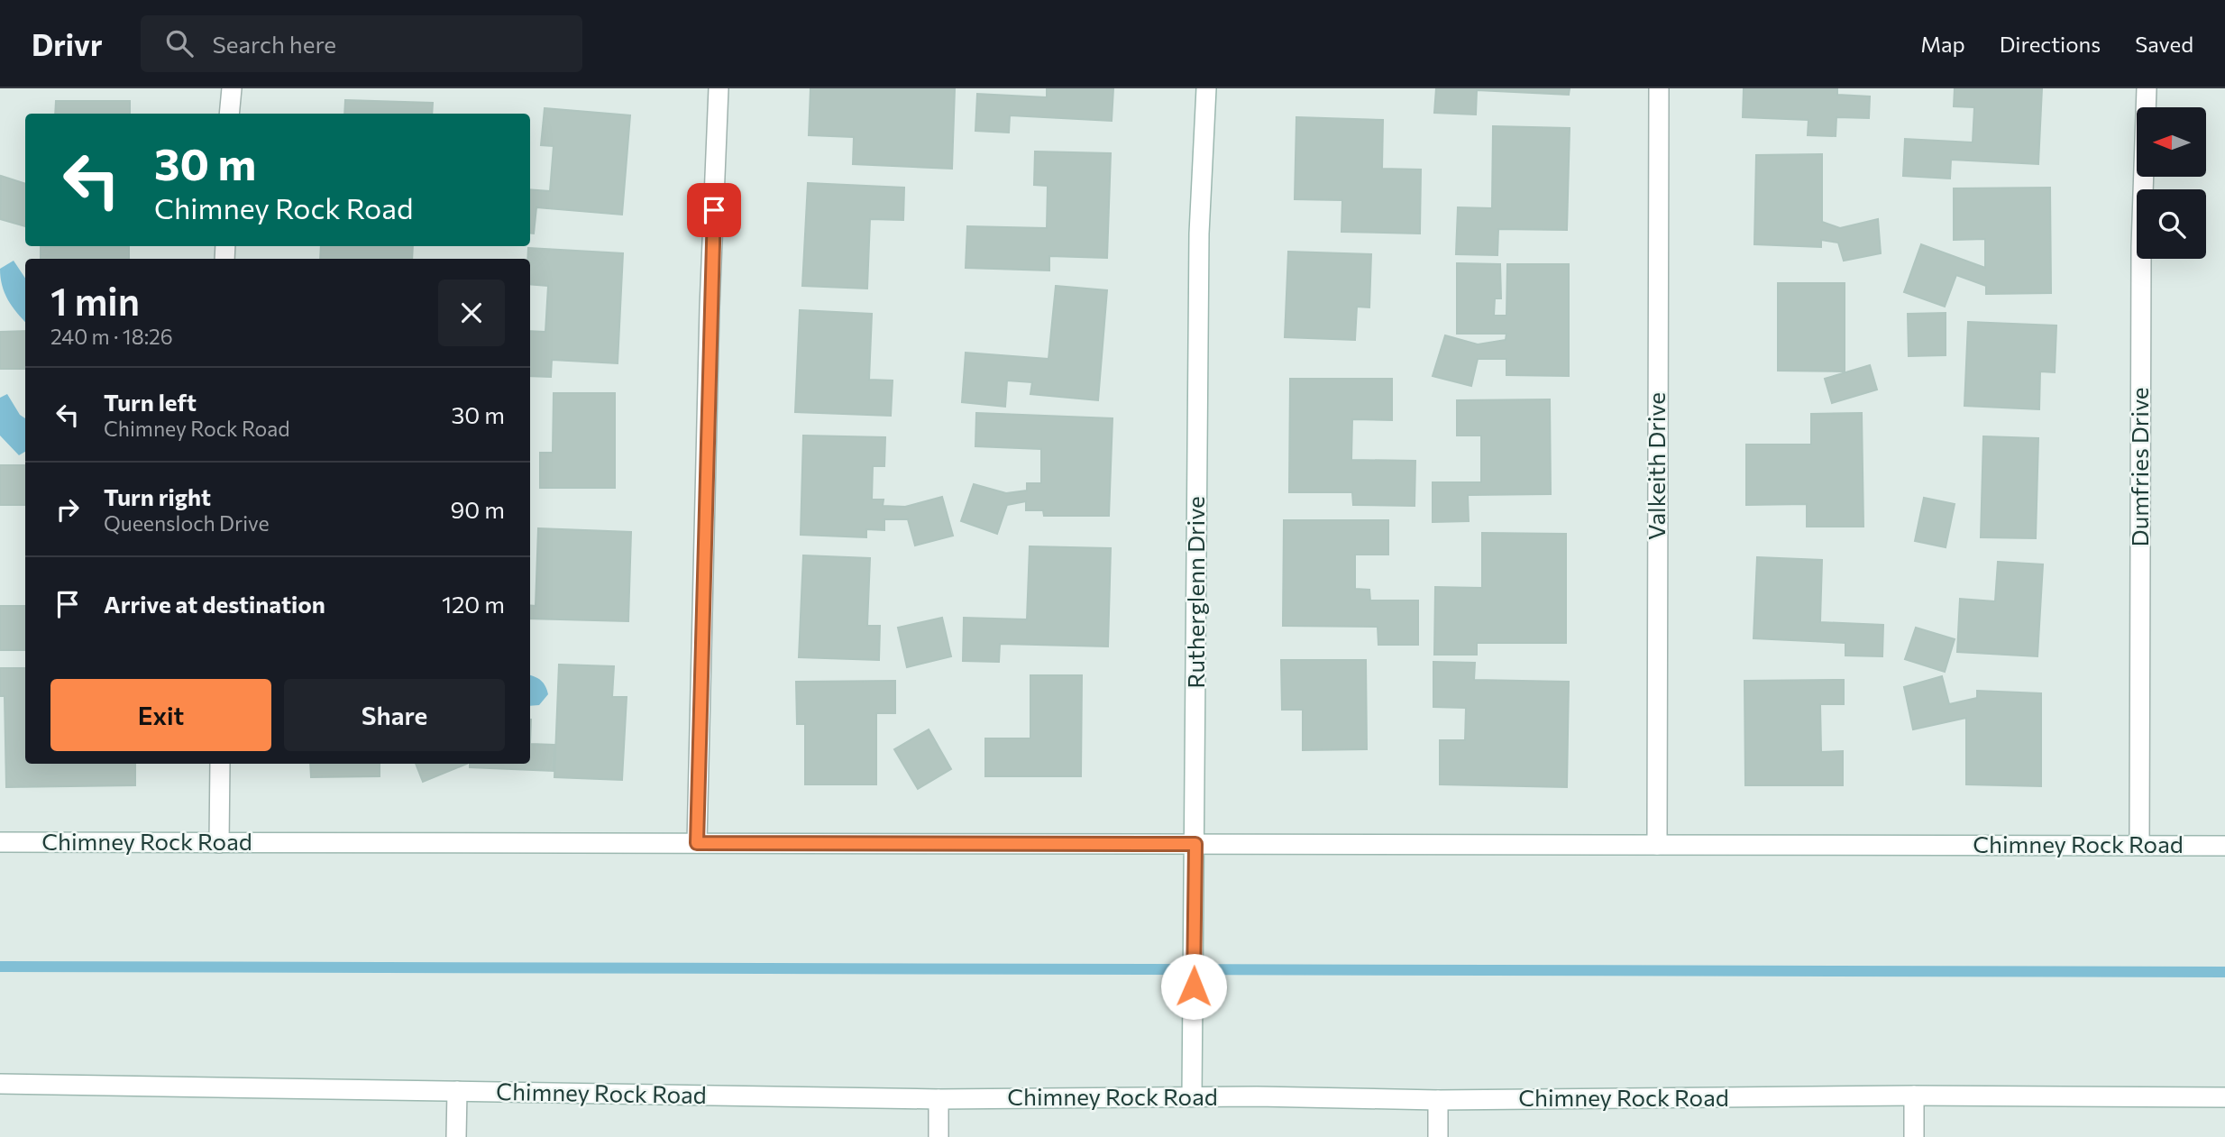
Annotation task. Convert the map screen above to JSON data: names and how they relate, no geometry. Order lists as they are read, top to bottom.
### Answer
{
  "streets": {
    "main road": [
      "Valkeith Drive",
      "Dumfries Drive",
      "Rutherglenn Drive",
      "Chimney Rock Road"
    ]
  },
  "crossings": [
    ["Valkeith Drive", "Chimney Rock Road"],
    ["Dumfries Drive", "Chimney Rock Road"],
    ["Rutherglenn Drive", "Chimney Rock Road"]
  ],
  "north": "left",
  "page": {
    "header": "Drivr",
    "search": "Search here",
    "nav": ["Map", "Directions", "Saved"],
    "turn": ["30 m", "Chimney Rock Road"],
    "heading": ["1 min", "240 m · 18:26"],
    "list": [
      {
        "name": "Turn left",
        "note": "Chimney Rock Road",
        "value": "30 m"
      },
      {
        "name": "Turn right",
        "note": "Queensloch Drive",
        "value": "90 m"
      },
      {
        "name": "Arrive at destination",
        "value": "120 m"
      }
    ],
    "buttons": ["Exit", "Share"]
  }
}
